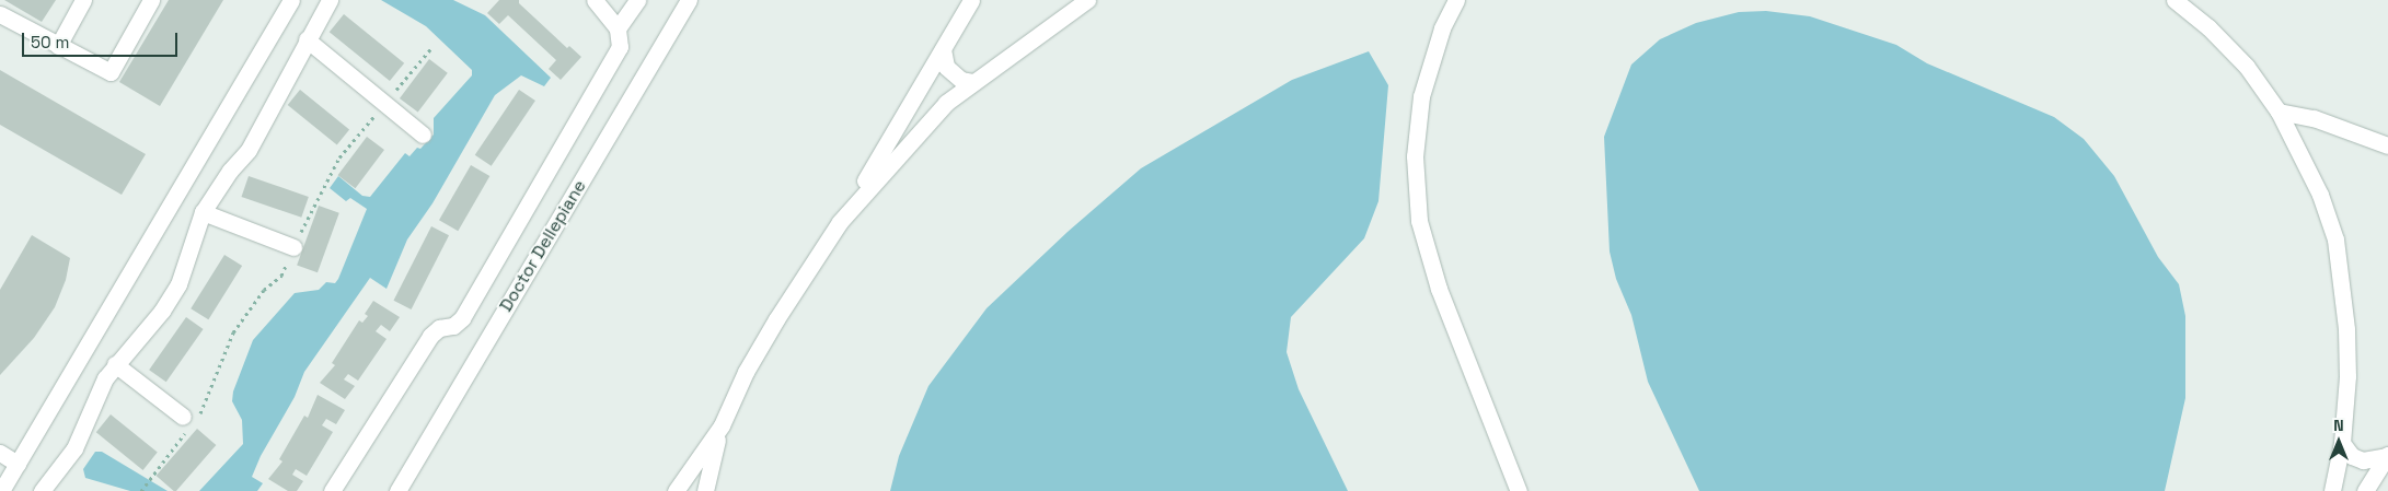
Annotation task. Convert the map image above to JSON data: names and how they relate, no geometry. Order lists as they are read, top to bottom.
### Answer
{
  "streets": {
    "street": ["Doctor Dellepiane"]
  },
  "scale_bar": "50 m",
  "north": "top"
}
